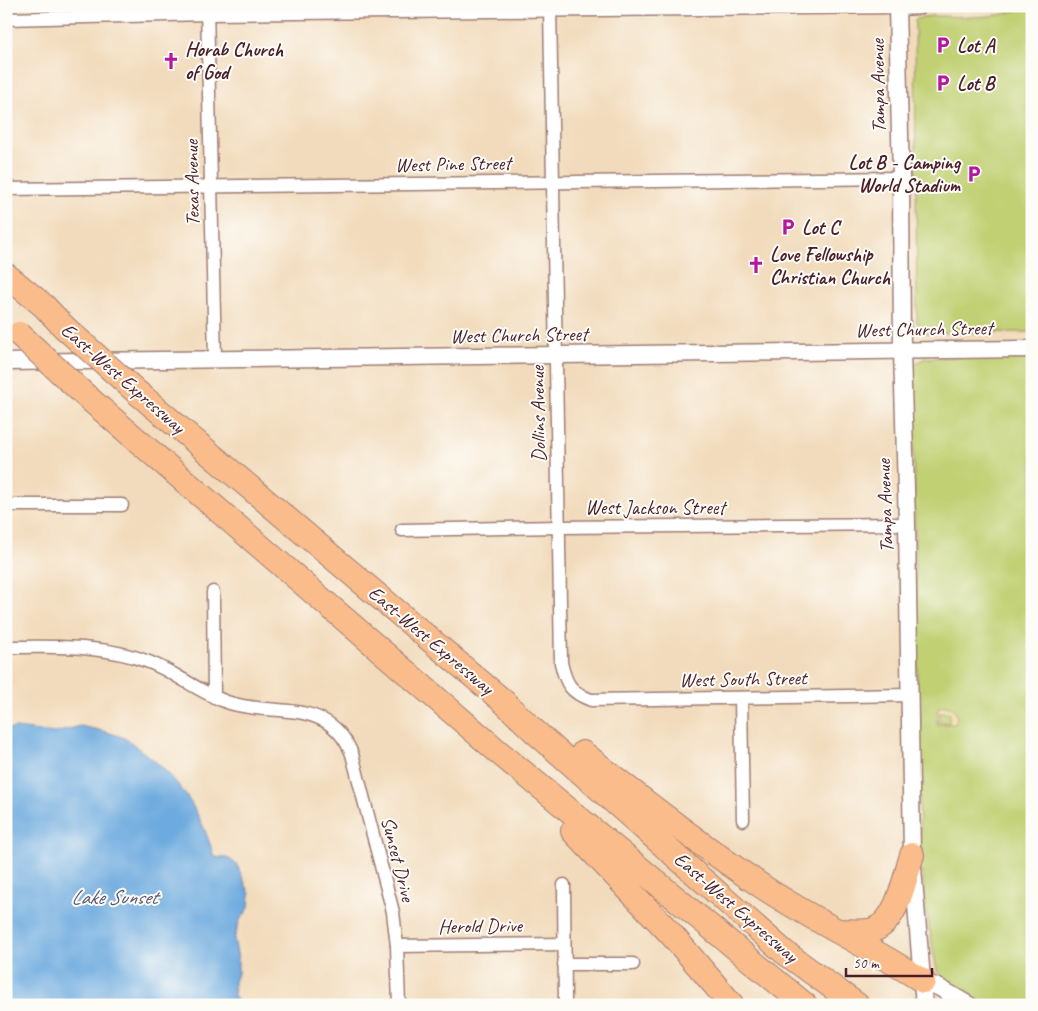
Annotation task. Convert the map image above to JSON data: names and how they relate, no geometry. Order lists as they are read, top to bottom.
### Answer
{
  "streets": {
    "highway": ["East-West Expressway"],
    "street": [
      "Tampa Avenue",
      "West Pine Street",
      "Texas Avenue",
      "West Church Street",
      "Dollins Avenue",
      "West Jackson Street",
      "West South Street",
      "Sunset Drive",
      "Herold Drive"
    ]
  },
  "crossings": [
    ["Tampa Avenue", "West Pine Street"],
    ["Tampa Avenue", "West Church Street"],
    ["Tampa Avenue", "West Jackson Street"],
    ["Tampa Avenue", "West South Street"],
    ["West Pine Street", "Texas Avenue"],
    ["West Pine Street", "Dollins Avenue"],
    ["Texas Avenue", "West Church Street"],
    ["West Church Street", "Dollins Avenue"],
    ["Dollins Avenue", "West Jackson Street"],
    ["Dollins Avenue", "West South Street"],
    ["Sunset Drive", "Herold Drive"]
  ],
  "water": ["Lake Sunset"],
  "places": {
    "parking": [
      "Lot A",
      "Lot B",
      "Lot B - Camping World Stadium",
      "Lot C"
    ],
    "church": ["Horab Church of God", "Love Fellowship Christian Church"]
  },
  "scale_bar": "50 m"
}
